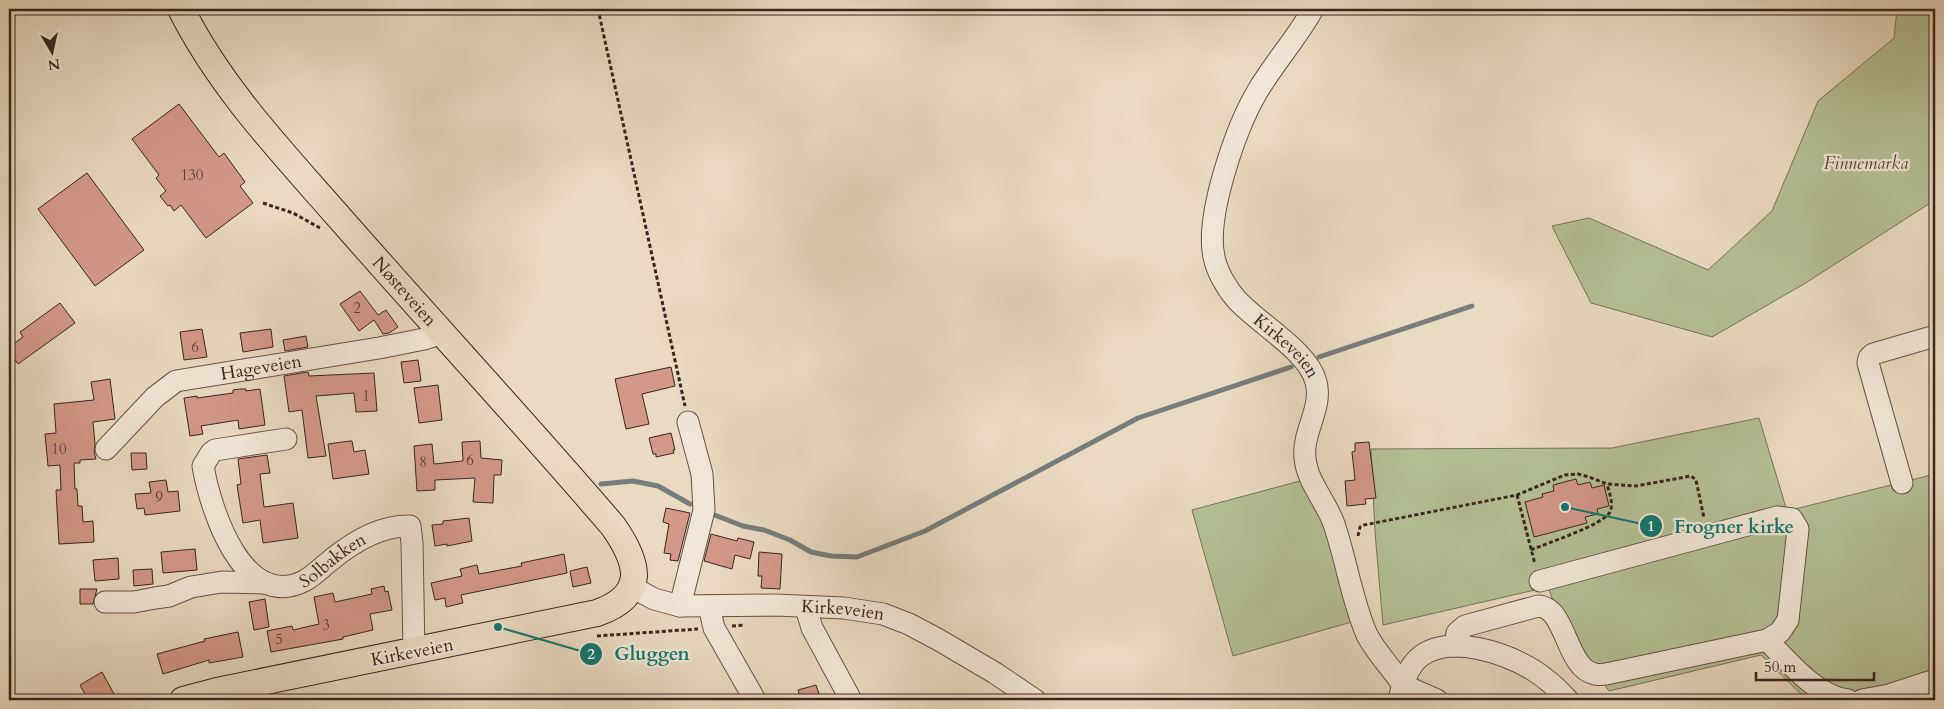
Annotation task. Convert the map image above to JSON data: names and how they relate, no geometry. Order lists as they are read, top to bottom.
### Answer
{
  "streets": {
    "main road": ["Nøsteveien", "Kirkeveien"],
    "street": ["Hageveien", "Solbakken"]
  },
  "crossings": [
    ["Nøsteveien", "Kirkeveien"],
    ["Nøsteveien", "Hageveien"],
    ["Kirkeveien", "Solbakken"]
  ],
  "parks": ["Finnemarka"],
  "places": ["Frogner kirke", "Gluggen"],
  "house_numbers": [
    "130",
    "2",
    "6",
    "1",
    "10",
    "6",
    "8",
    "9",
    "3",
    "5"
  ],
  "scale_bar": "50 m",
  "north": "bottom"
}
